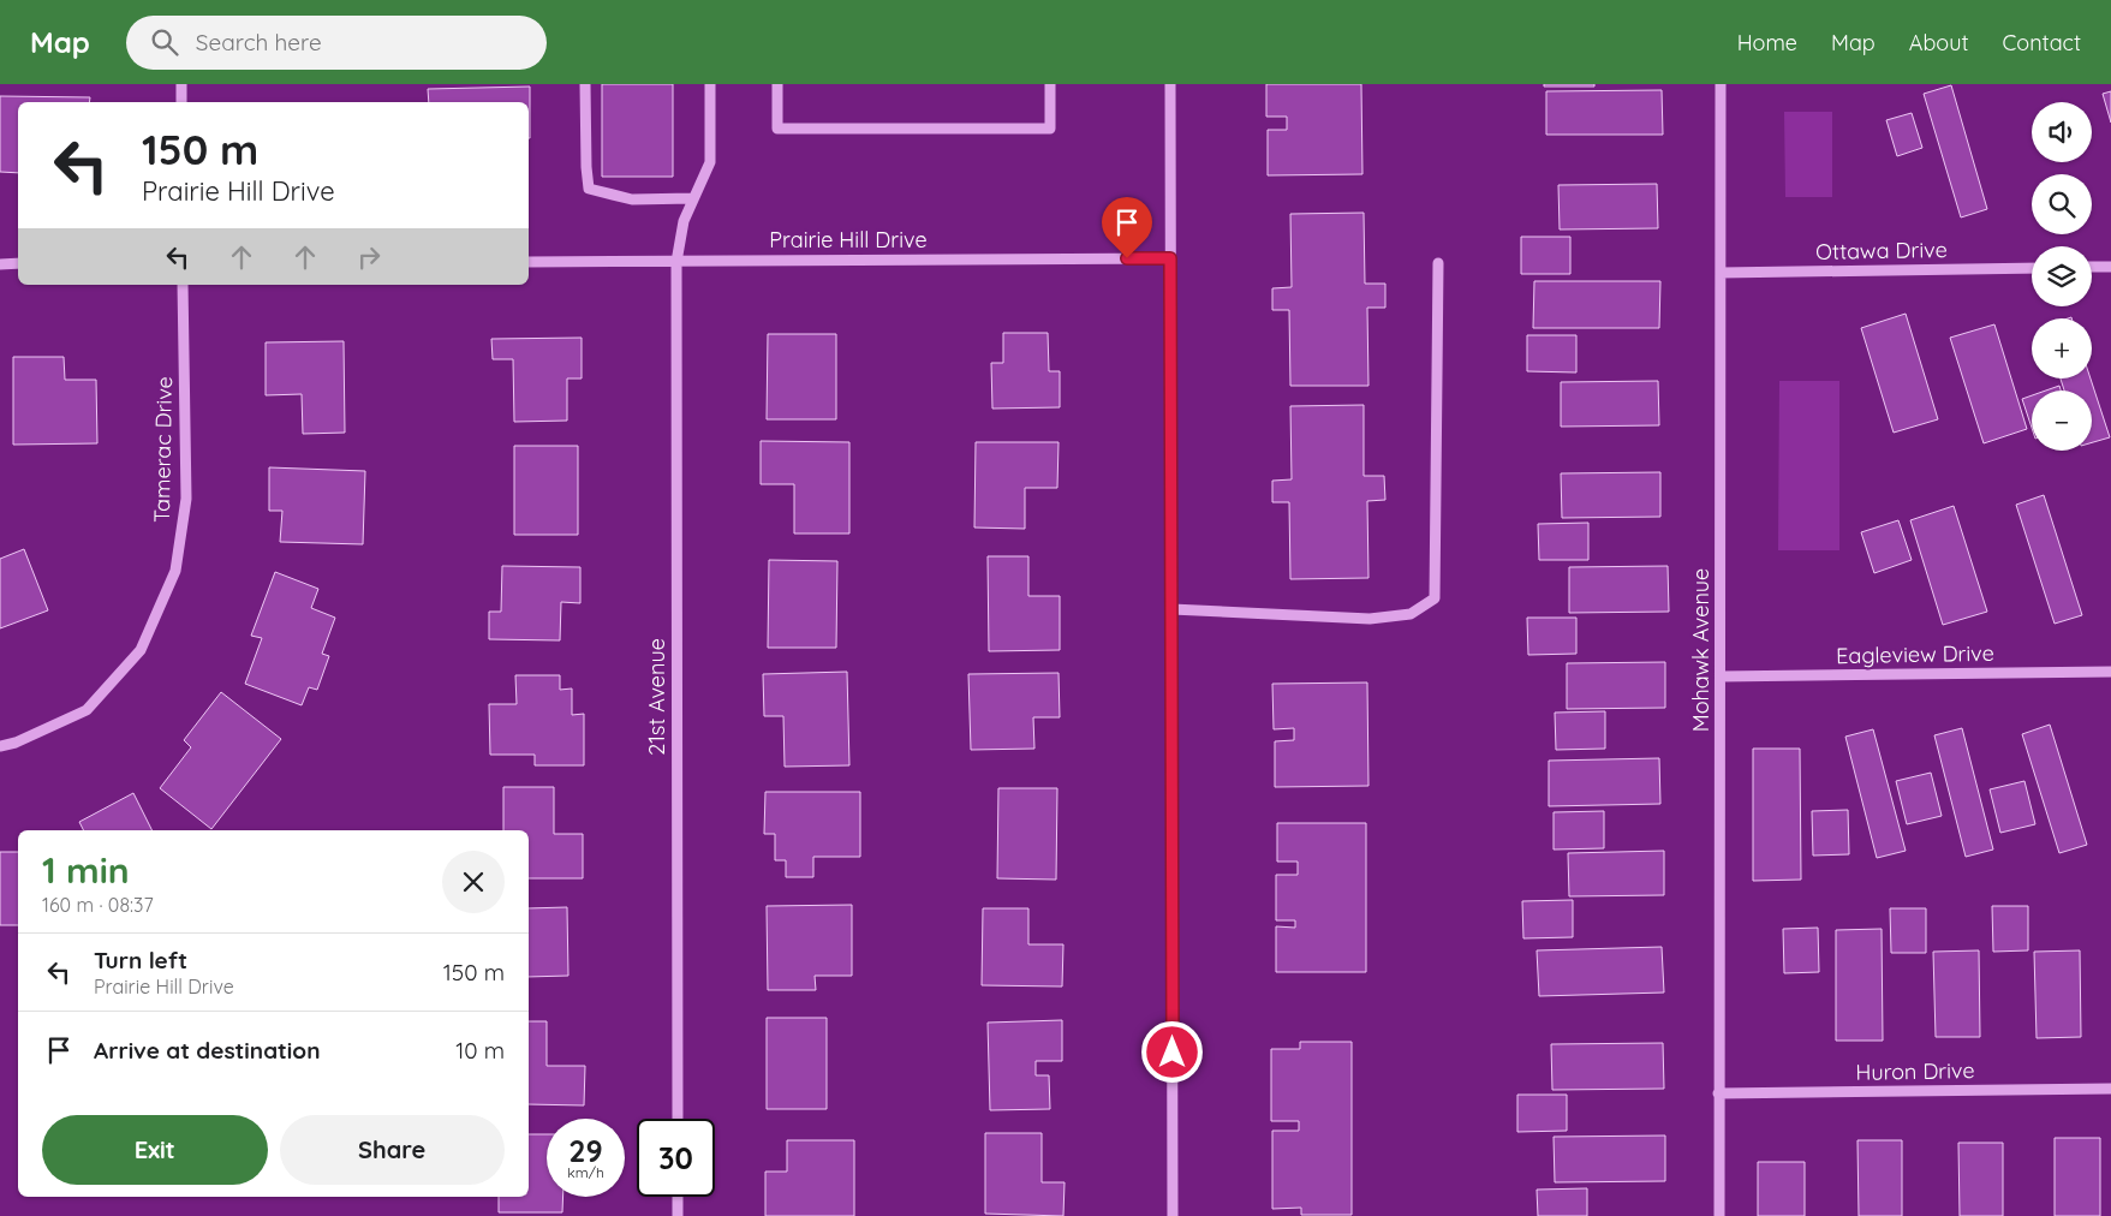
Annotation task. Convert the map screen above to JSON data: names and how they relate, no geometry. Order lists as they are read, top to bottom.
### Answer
{
  "streets": {
    "street": [
      "Prairie Hill Drive",
      "Ottawa Drive",
      "Tamerac Drive",
      "Mohawk Avenue",
      "Eagleview Drive",
      "21st Avenue",
      "Huron Drive"
    ]
  },
  "crossings": [
    ["Prairie Hill Drive", "21st Avenue"],
    ["Ottawa Drive", "Mohawk Avenue"],
    ["Mohawk Avenue", "Eagleview Drive"],
    ["Mohawk Avenue", "Huron Drive"]
  ],
  "page": {
    "header": "Map",
    "search": "Search here",
    "nav": [
      "Home",
      "Map",
      "About",
      "Contact"
    ],
    "map_buttons": ["+", "−"],
    "turn": ["150 m", "Prairie Hill Drive"],
    "heading": ["1 min", "160 m · 08:37"],
    "list": [
      {
        "name": "Turn left",
        "note": "Prairie Hill Drive",
        "value": "150 m"
      },
      {
        "name": "Arrive at destination",
        "value": "10 m"
      }
    ],
    "buttons": ["Exit", "Share"],
    "speed": "29 km/h",
    "limit": "30"
  }
}
